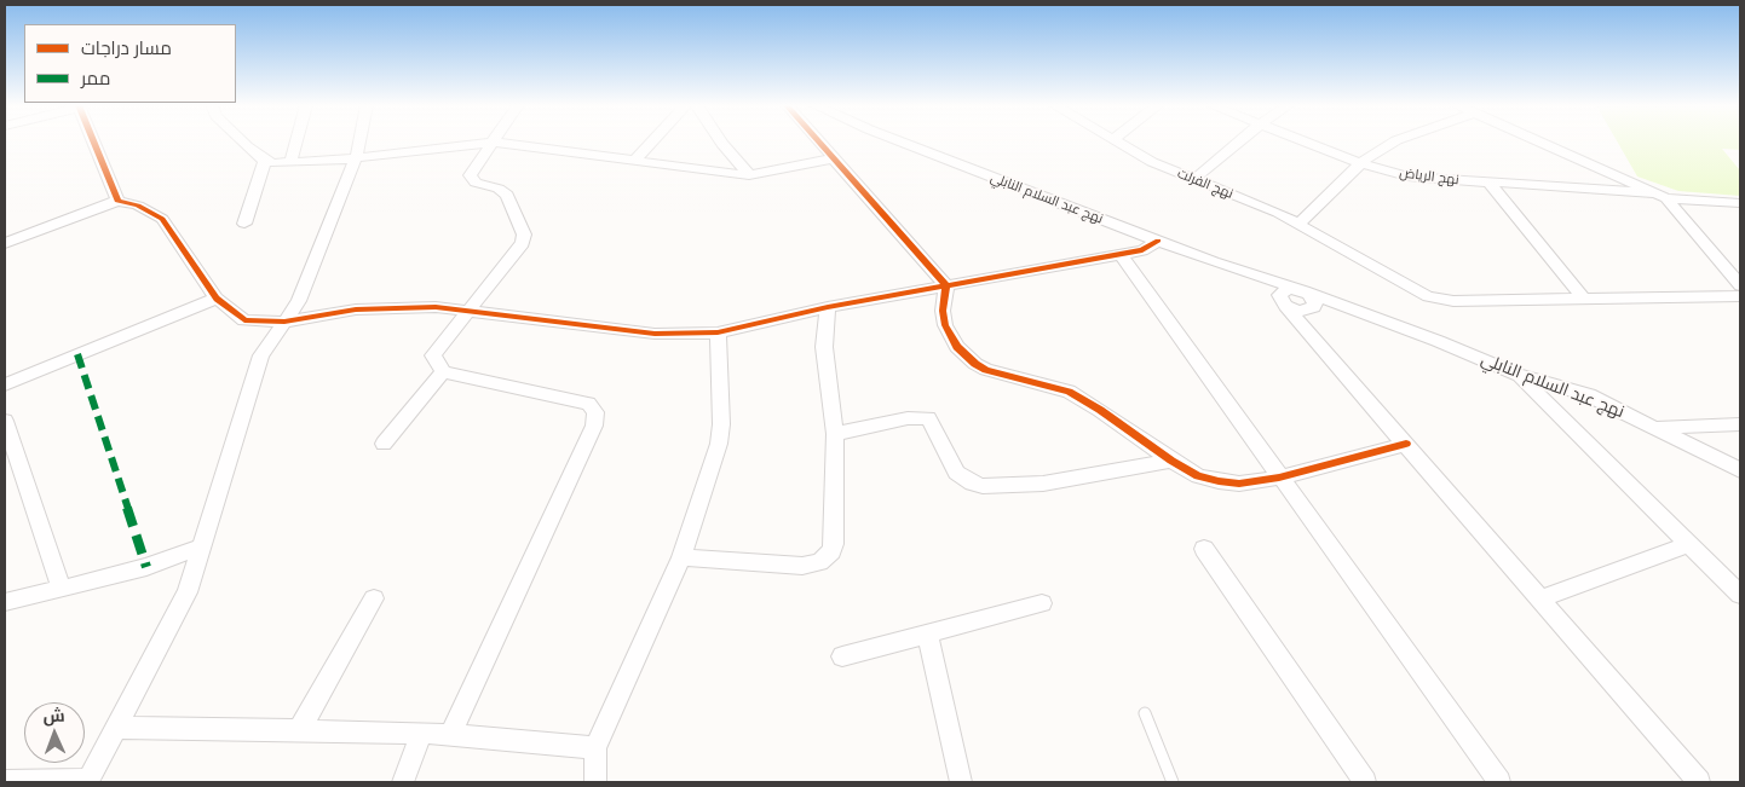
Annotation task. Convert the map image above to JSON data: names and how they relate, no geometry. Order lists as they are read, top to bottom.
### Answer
{
  "streets": {
    "street": ["نهج الرياض", "نهج الفرلت", "نهج عبد السلام النابلي"]
  },
  "legend": ["مسار دراجات", "ممر"],
  "north": "top"
}
